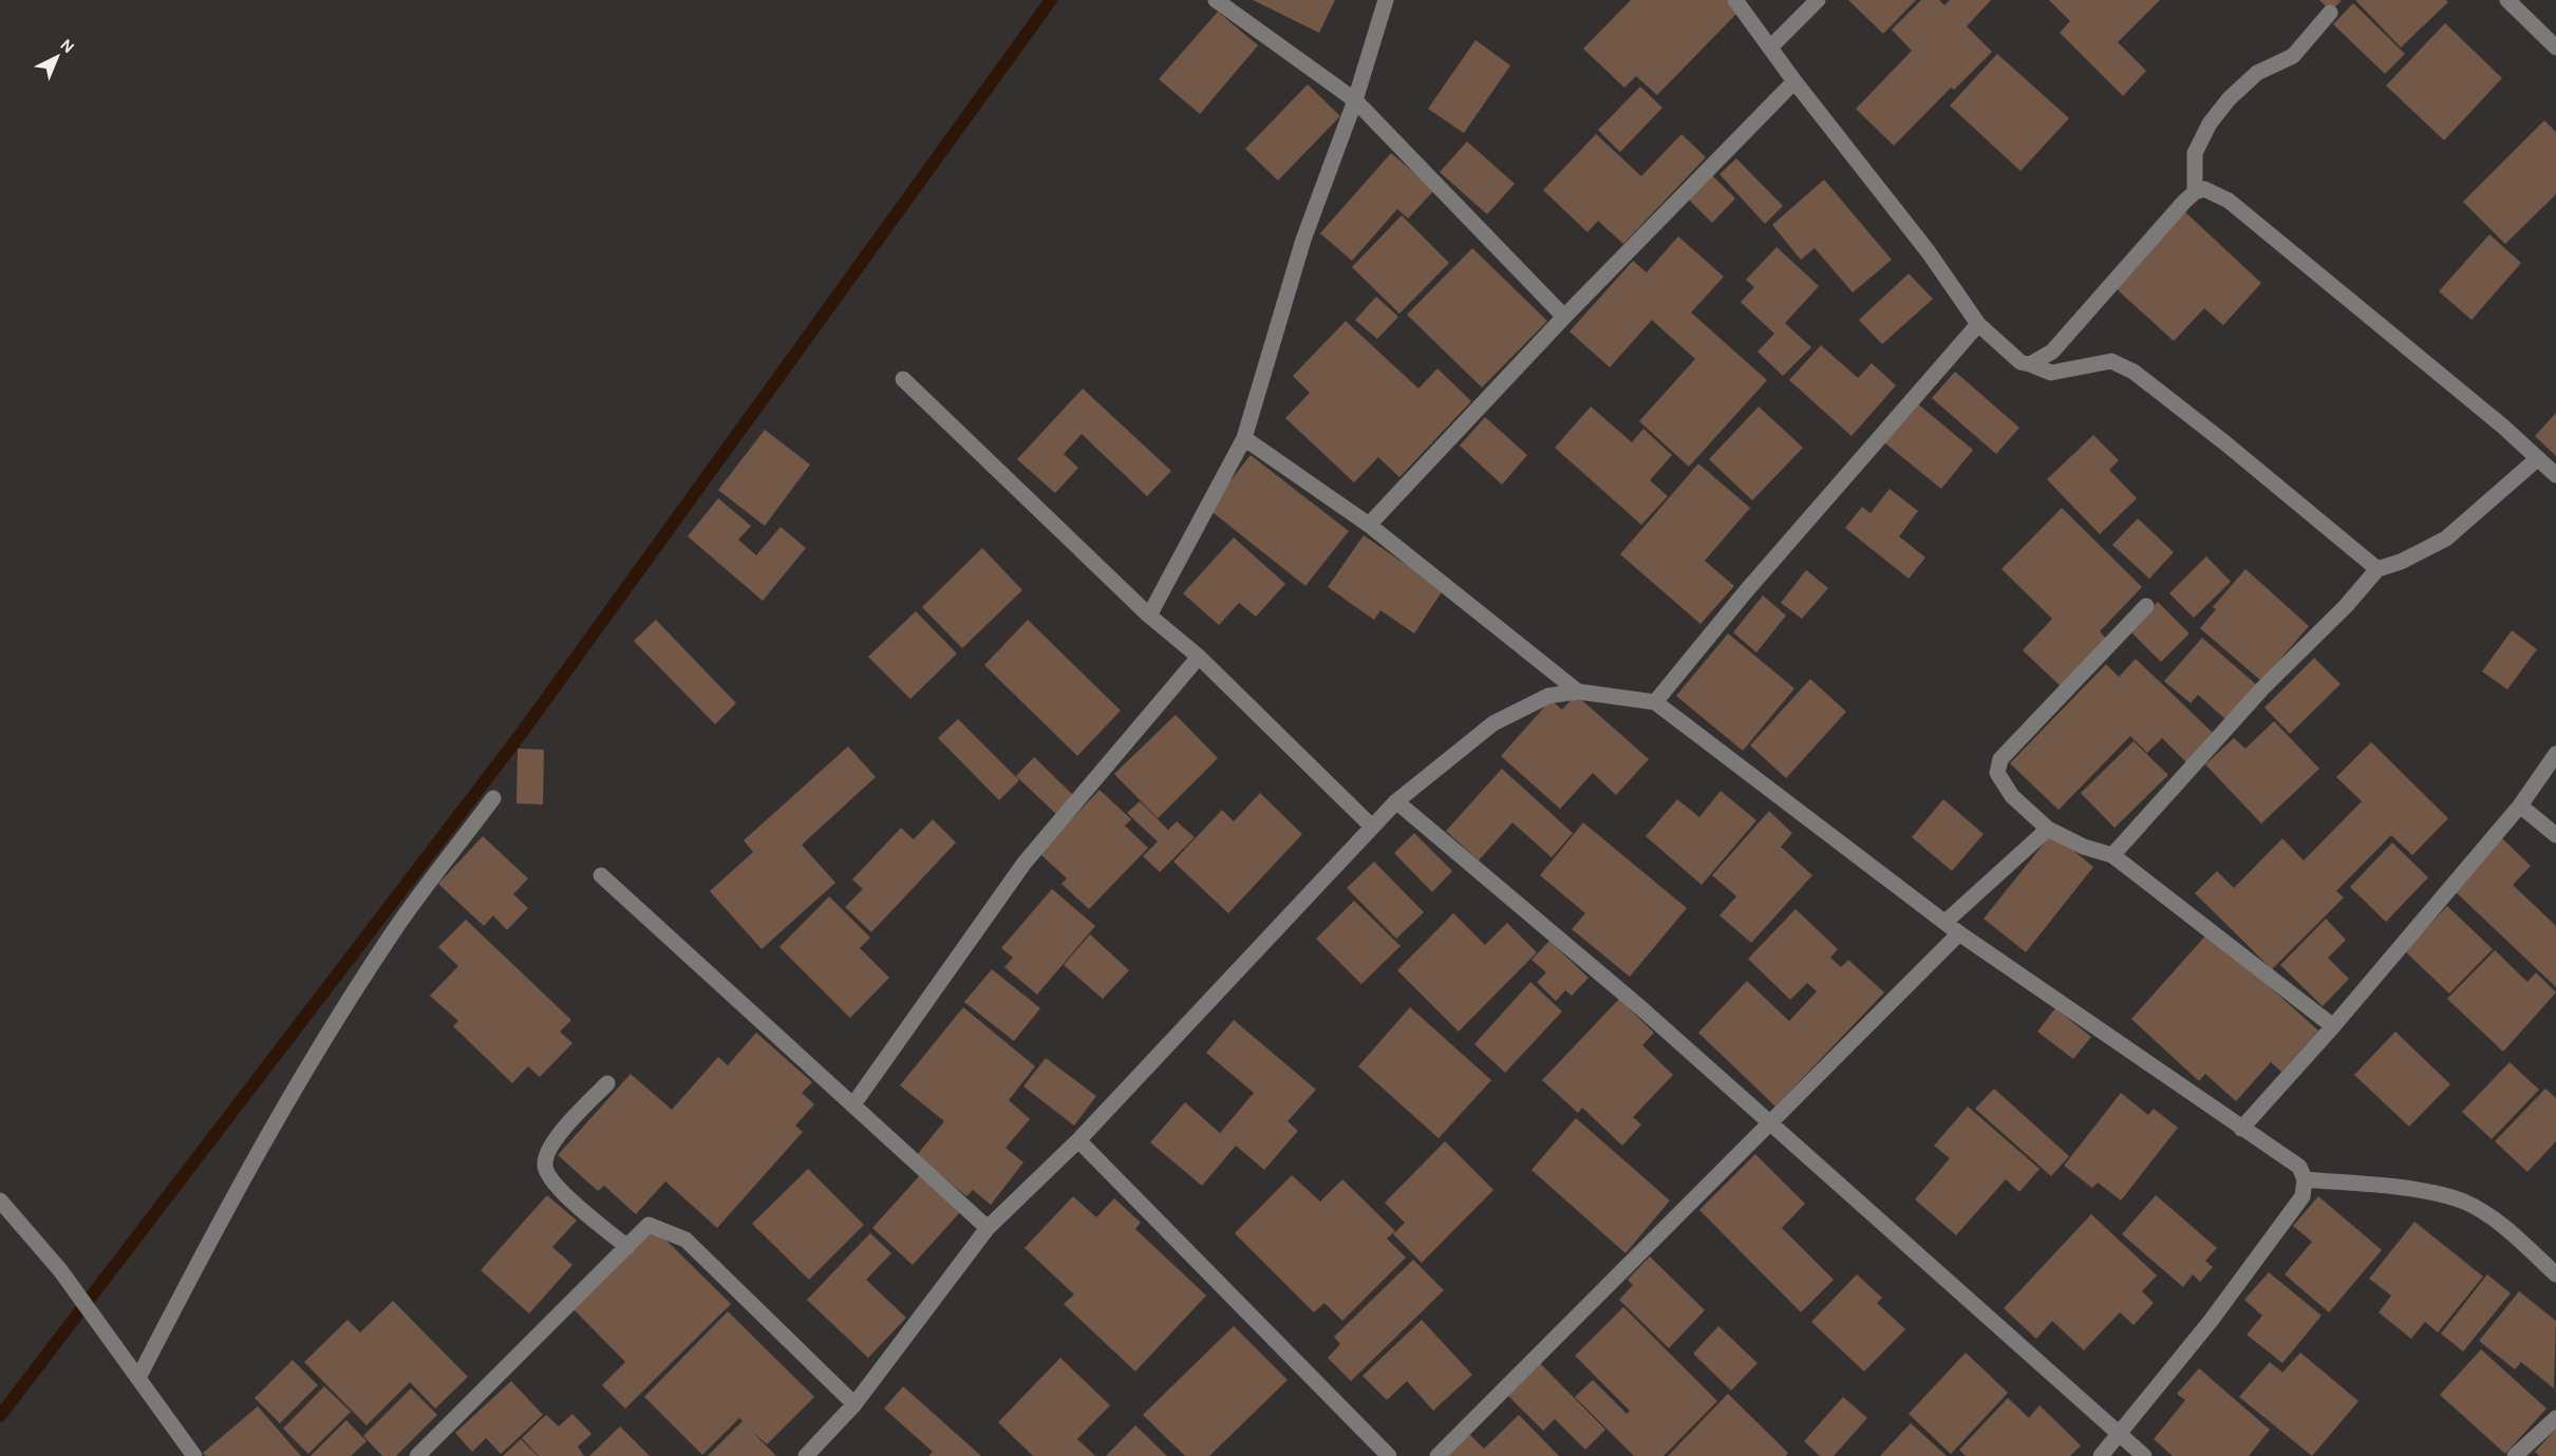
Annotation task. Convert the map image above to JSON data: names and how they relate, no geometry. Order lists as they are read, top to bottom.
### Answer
{
  "north": "top right"
}
